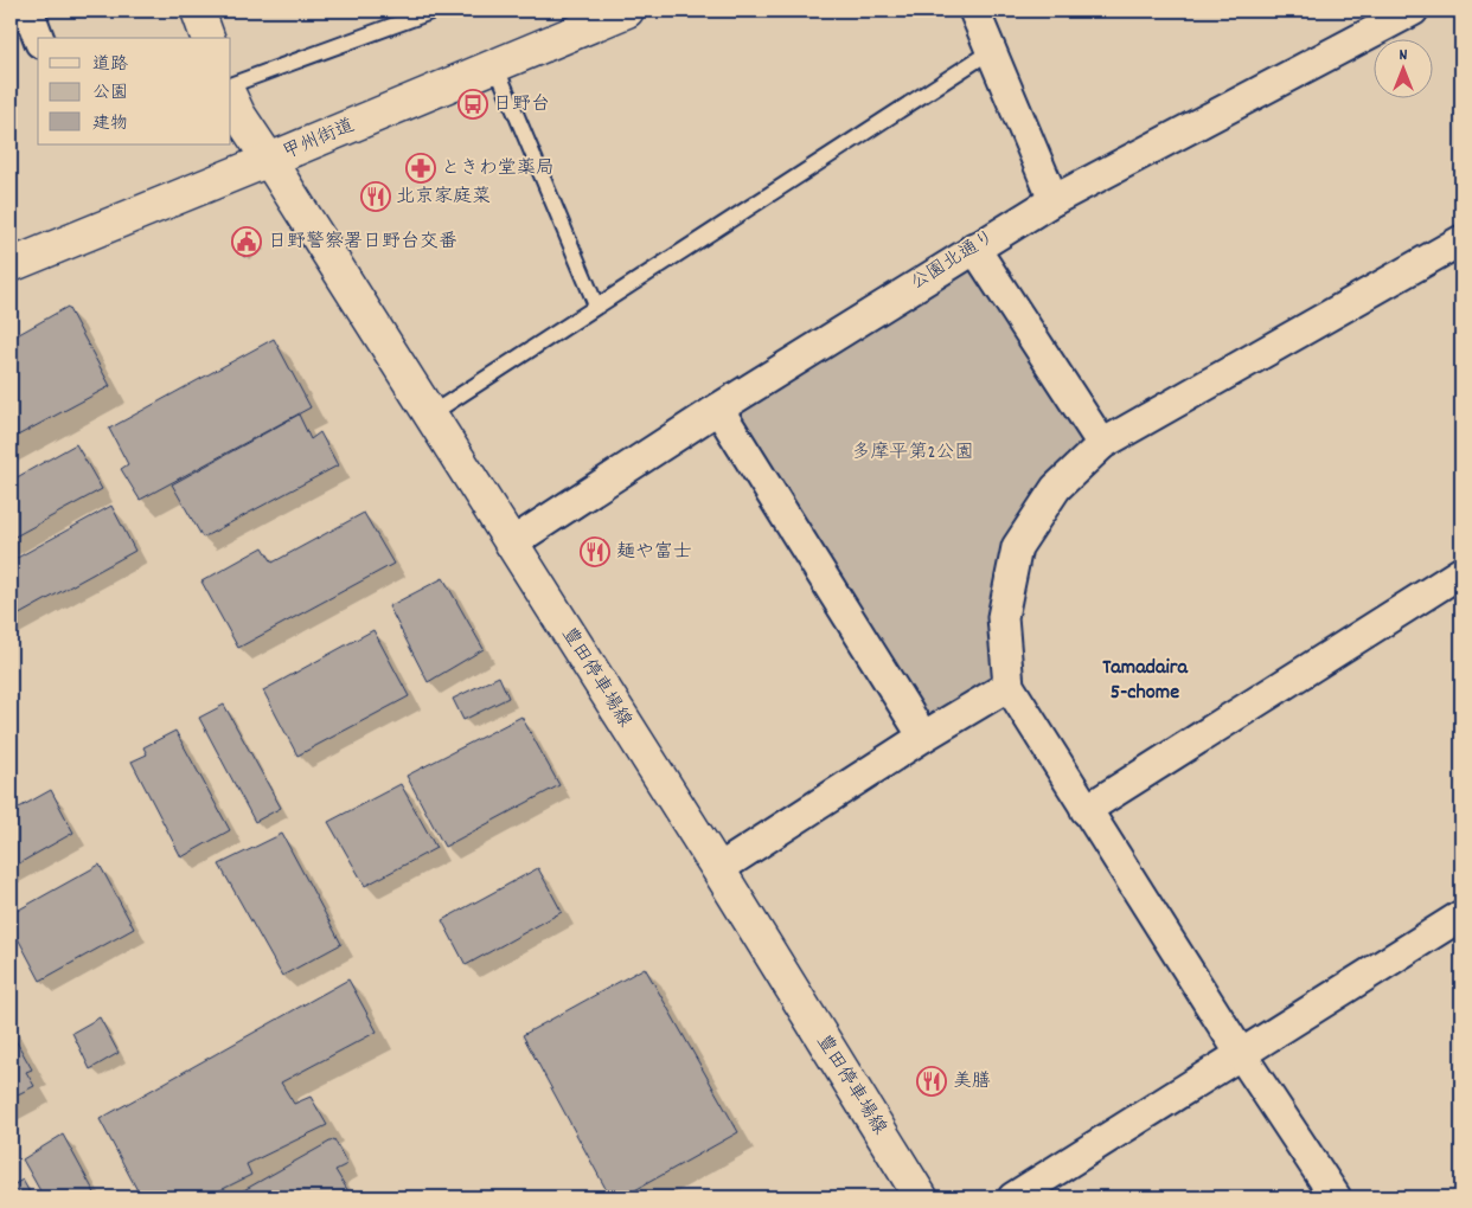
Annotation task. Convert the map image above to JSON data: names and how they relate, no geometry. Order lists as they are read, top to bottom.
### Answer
{
  "streets": {
    "main road": ["甲州街道", "豊田停車場線"],
    "street": ["公園北通り"]
  },
  "crossings": [
    ["甲州街道", "豊田停車場線"],
    ["公園北通り", "豊田停車場線"]
  ],
  "districts": ["Tamadaira 5-chome"],
  "parks": ["多摩平第2公園"],
  "places": {
    "bus stop": ["日野台"],
    "pharmacy": ["ときわ堂薬局"],
    "restaurant": ["北京家庭菜", "麺や富士", "美膳"],
    "public building": ["日野警察署日野台交番"]
  },
  "legend": ["道路", "公園", "建物"],
  "north": "top"
}
